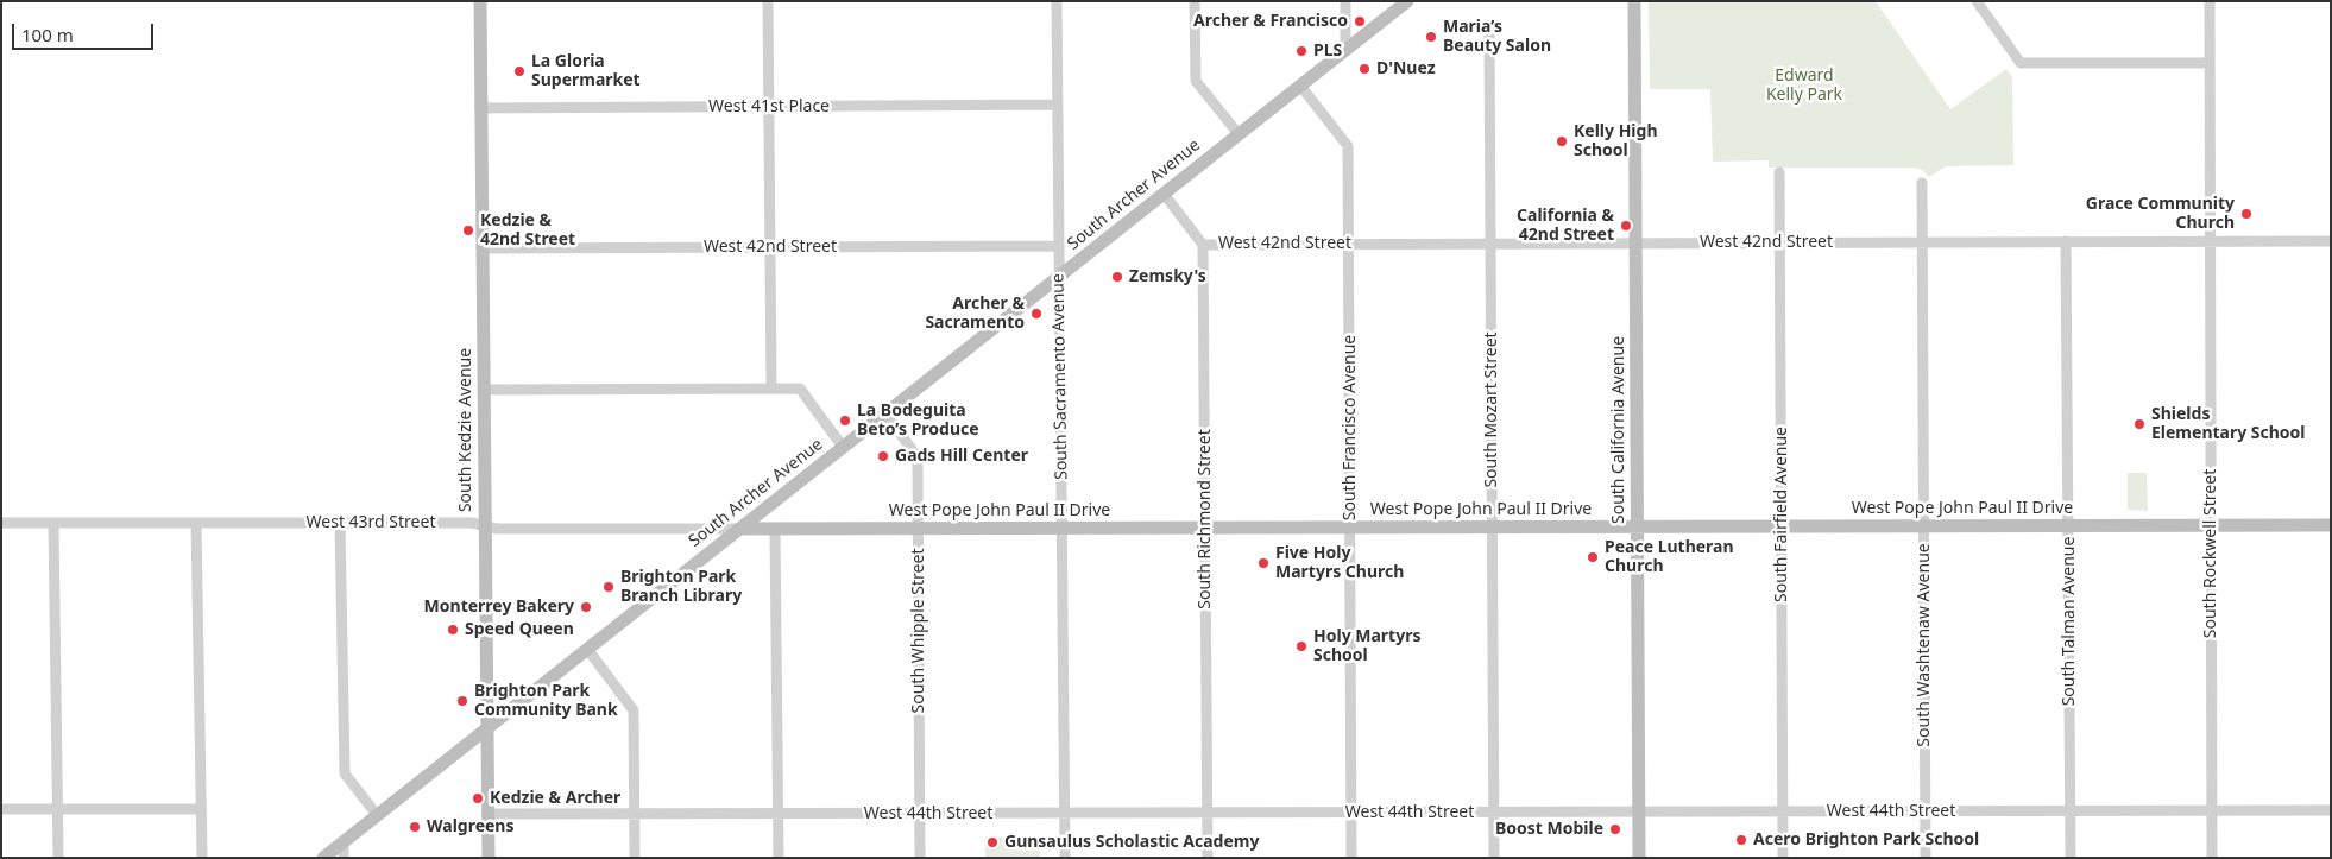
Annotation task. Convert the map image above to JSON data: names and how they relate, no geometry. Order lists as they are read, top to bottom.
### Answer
{
  "streets": {
    "main road": [
      "South Archer Avenue",
      "South Kedzie Avenue",
      "South California Avenue",
      "West Pope John Paul II Drive"
    ],
    "street": [
      "West 41st Place",
      "West 42nd Street",
      "South Sacramento Avenue",
      "South Mozart Street",
      "South Francisco Avenue",
      "South Fairfield Avenue",
      "South Richmond Street",
      "West 43rd Street",
      "South Rockwell Street",
      "South Talman Avenue",
      "South Whipple Street",
      "South Washtenaw Avenue",
      "West 44th Street"
    ]
  },
  "crossings": [
    ["West 41st Place", "South Sacramento Avenue"],
    ["West 41st Place", "South Kedzie Avenue"],
    ["South Archer Avenue", "South Sacramento Avenue"],
    ["South Archer Avenue", "South Francisco Avenue"],
    ["South Archer Avenue", "South Kedzie Avenue"],
    ["South Archer Avenue", "West Pope John Paul II Drive"],
    ["South Archer Avenue", "West 43rd Street"],
    ["South Archer Avenue", "South Whipple Street"],
    ["West 42nd Street", "South Sacramento Avenue"],
    ["West 42nd Street", "South Mozart Street"],
    ["West 42nd Street", "South Francisco Avenue"],
    ["West 42nd Street", "South Kedzie Avenue"],
    ["West 42nd Street", "South California Avenue"],
    ["West 42nd Street", "South Fairfield Avenue"],
    ["West 42nd Street", "South Richmond Street"],
    ["West 42nd Street", "South Rockwell Street"],
    ["West 42nd Street", "South Talman Avenue"],
    ["West 42nd Street", "South Washtenaw Avenue"],
    ["South Sacramento Avenue", "West Pope John Paul II Drive"],
    ["South Sacramento Avenue", "West 44th Street"],
    ["South Mozart Street", "West Pope John Paul II Drive"],
    ["South Mozart Street", "West 44th Street"],
    ["South Francisco Avenue", "West Pope John Paul II Drive"],
    ["South Francisco Avenue", "West 44th Street"],
    ["South Kedzie Avenue", "West 43rd Street"],
    ["South Kedzie Avenue", "West 44th Street"],
    ["South California Avenue", "West Pope John Paul II Drive"],
    ["South California Avenue", "West 44th Street"],
    ["West Pope John Paul II Drive", "South Fairfield Avenue"],
    ["West Pope John Paul II Drive", "South Richmond Street"],
    ["West Pope John Paul II Drive", "West 43rd Street"],
    ["West Pope John Paul II Drive", "South Rockwell Street"],
    ["West Pope John Paul II Drive", "South Talman Avenue"],
    ["West Pope John Paul II Drive", "South Whipple Street"],
    ["West Pope John Paul II Drive", "South Washtenaw Avenue"],
    ["South Fairfield Avenue", "West 44th Street"],
    ["South Richmond Street", "West 44th Street"],
    ["South Rockwell Street", "West 44th Street"],
    ["South Talman Avenue", "West 44th Street"],
    ["South Whipple Street", "West 44th Street"],
    ["South Washtenaw Avenue", "West 44th Street"]
  ],
  "parks": ["Edward Kelly Park"],
  "places": [
    "Archer & Francisco",
    "Maria’s Beauty Salon",
    "PLS",
    "D'Nuez",
    "La Gloria Supermarket",
    "Kelly High School",
    "Grace Community Church",
    "California & 42nd Street",
    "Kedzie & 42nd Street",
    "Zemsky's",
    "Archer & Sacramento",
    "La Bodeguita Beto’s Produce",
    "Shields Elementary School",
    "Gads Hill Center",
    "Peace Lutheran Church",
    "Five Holy Martyrs Church",
    "Brighton Park Branch Library",
    "Monterrey Bakery",
    "Speed Queen",
    "Holy Martyrs School",
    "Brighton Park Community Bank",
    "Kedzie & Archer",
    "Walgreens",
    "Boost Mobile",
    "Acero Brighton Park School",
    "Gunsaulus Scholastic Academy"
  ],
  "scale_bar": "100 m"
}
